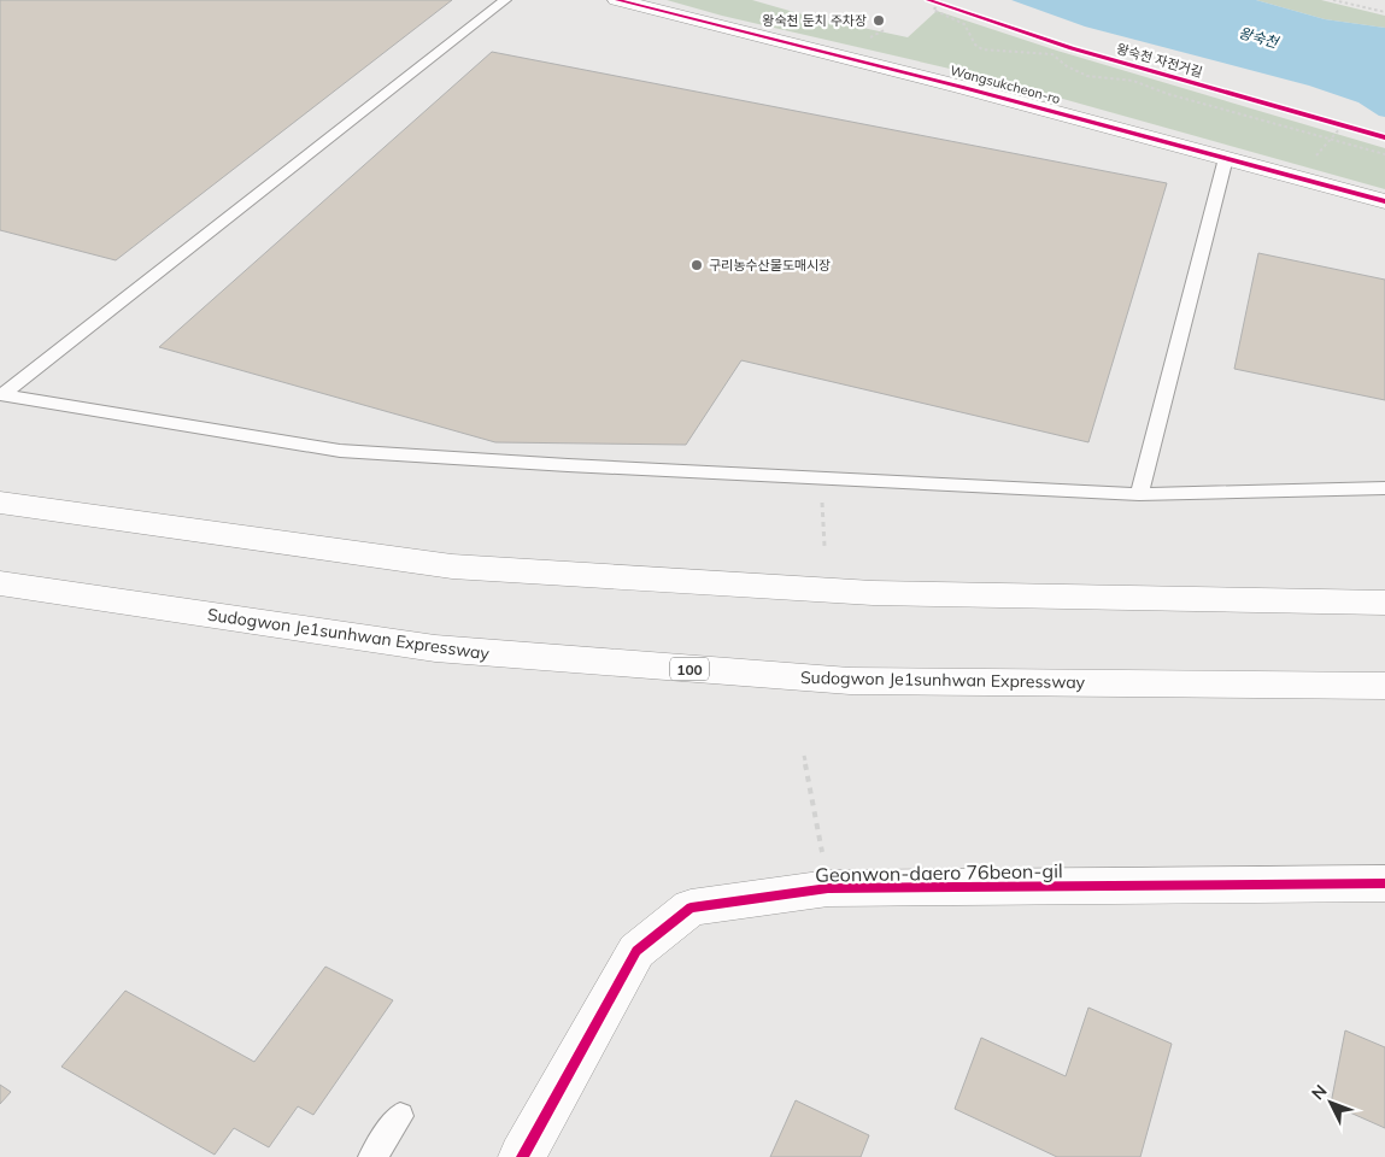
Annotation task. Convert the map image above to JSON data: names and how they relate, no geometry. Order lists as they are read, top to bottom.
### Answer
{
  "streets": {
    "main road": [
      "Wangsukcheon-ro",
      "Sudogwon Je1sunhwan Expressway",
      "100",
      "Geonwon-daero 76beon-gil"
    ],
    "cycle path": ["왕숙천 자전거길"]
  },
  "water": ["왕숙천"],
  "places": ["왕숙천 둔치 주차장", "구리농수산물도매시장"],
  "north": "top left"
}
